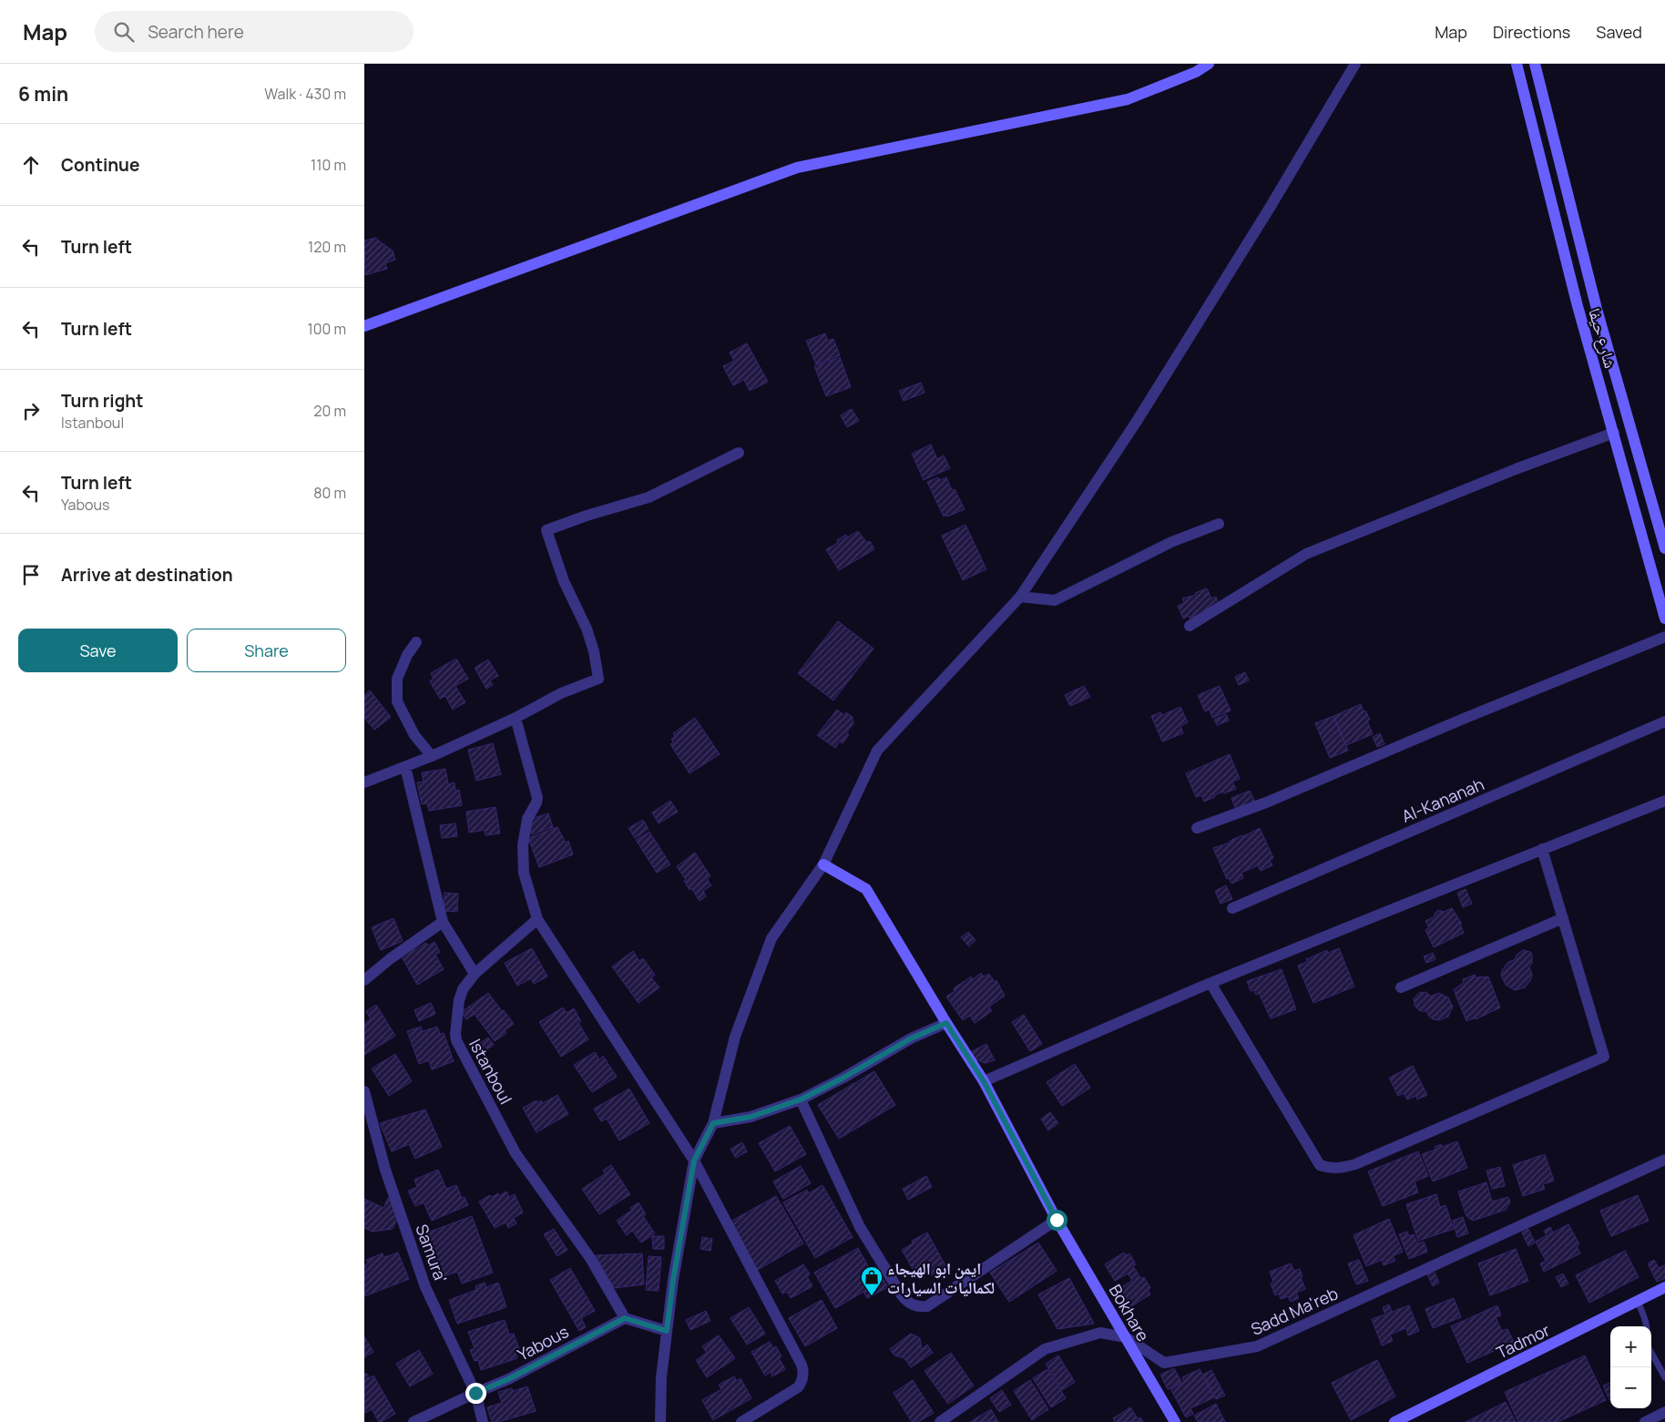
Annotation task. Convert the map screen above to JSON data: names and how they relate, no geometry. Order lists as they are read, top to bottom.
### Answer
{
  "streets": {
    "street": [
      "شارع حيفا",
      "Al-Kananah",
      "Istanboul",
      "Samura'",
      "Sadd Ma'reb",
      "Bokhare",
      "Tadmor",
      "Yabous"
    ]
  },
  "crossings": [
    ["Istanboul", "Yabous"],
    ["Samura'", "Yabous"],
    ["Sadd Ma'reb", "Bokhare"]
  ],
  "places": {
    "shop": ["ايمن ابو الهيجاء لكماليات السيارات"]
  },
  "page": {
    "header": "Map",
    "search": "Search here",
    "nav": ["Map", "Directions", "Saved"],
    "heading": ["6 min", "Walk · 430 m"],
    "list": [
      ["Continue", "110 m"],
      ["Turn left", "120 m"],
      ["Turn left", "100 m"],
      ["Turn right", "Istanboul", "20 m"],
      ["Turn left", "Yabous", "80 m"],
      "Arrive at destination"
    ],
    "buttons": ["Save", "Share"],
    "map_buttons": ["+", "−"]
  }
}
